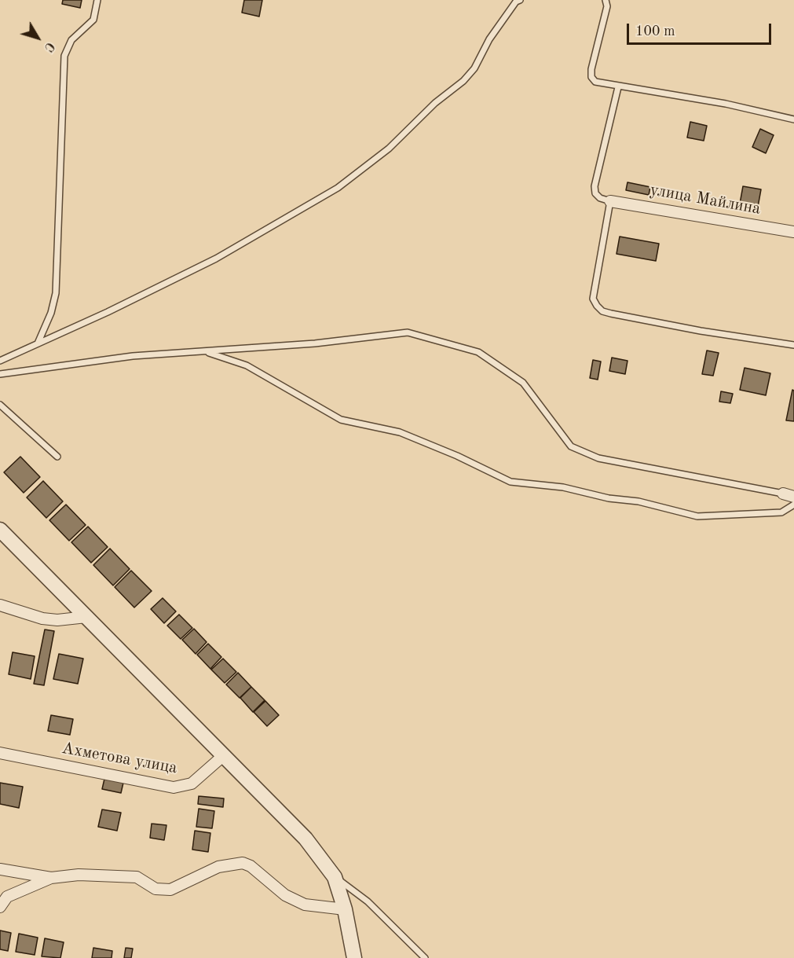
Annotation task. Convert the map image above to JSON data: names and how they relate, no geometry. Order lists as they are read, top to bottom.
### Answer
{
  "streets": {
    "street": ["улица Майлина", "Ахметова улица"]
  },
  "scale_bar": "100 m",
  "north": "bottom right"
}
